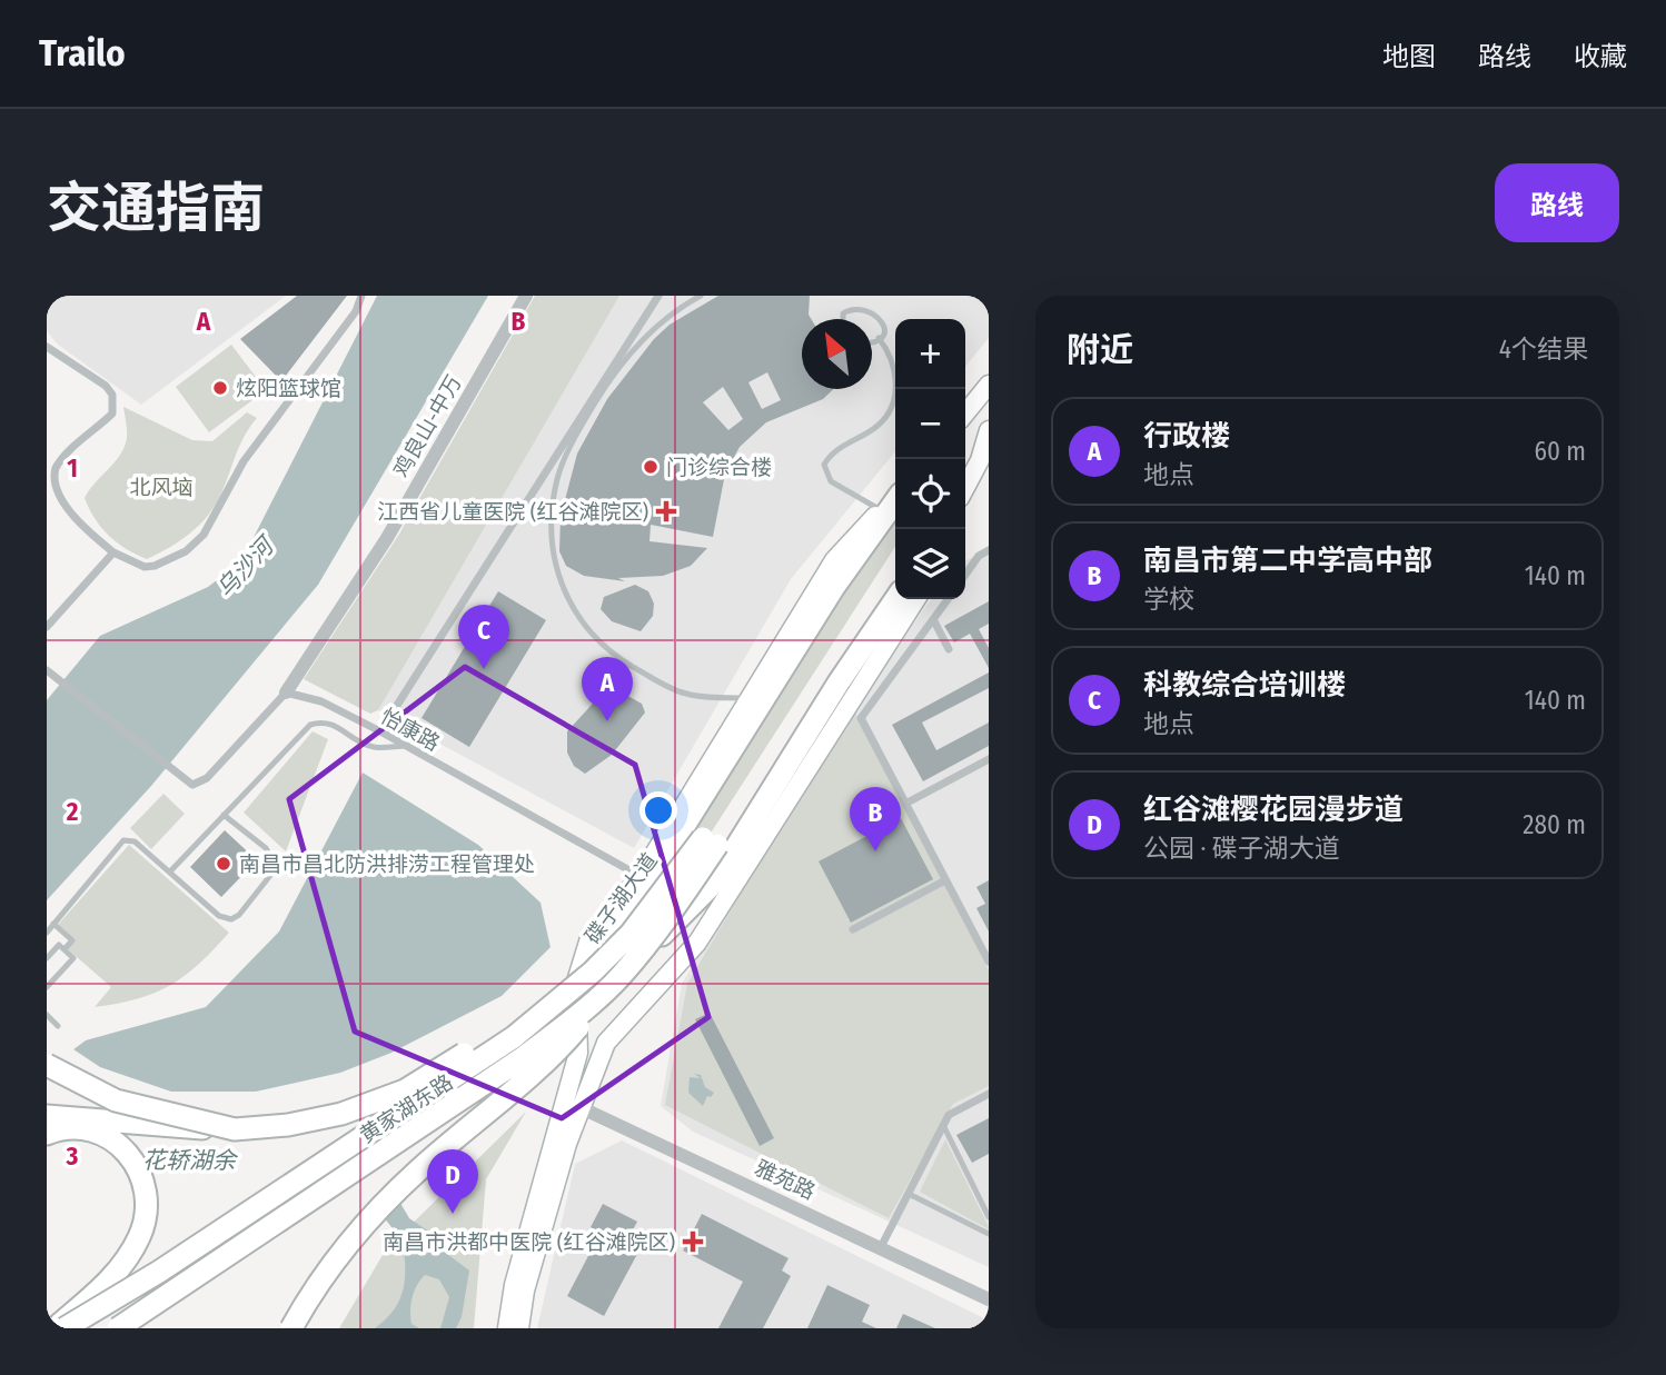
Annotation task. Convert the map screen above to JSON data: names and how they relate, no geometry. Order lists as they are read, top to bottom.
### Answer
{
  "streets": {
    "highway": ["黄家湖东路"],
    "main road": ["碟子湖大道"],
    "street": ["鸡良山-中万", "怡康路", "雅苑路"]
  },
  "crossings": [
    ["鸡良山-中万", "怡康路"],
    ["怡康路", "碟子湖大道"],
    ["碟子湖大道", "雅苑路"]
  ],
  "water": ["乌沙河", "花轿湖余"],
  "parks": ["北风垴"],
  "places": {
    "other": ["炫阳篮球馆", "门诊综合楼", "南昌市昌北防洪排涝工程管理处"],
    "health": ["江西省儿童医院 (红谷滩院区)", "南昌市洪都中医院 (红谷滩院区)"]
  },
  "north": "top left",
  "page": {
    "header": "Trailo",
    "nav": ["地图", "路线", "收藏"],
    "title": "交通指南",
    "buttons": "路线",
    "heading": ["附近", "4个结果"],
    "map_buttons": ["+", "−"],
    "list": [
      {
        "mark": "A",
        "name": "行政楼",
        "note": "地点",
        "value": "60 m"
      },
      {
        "mark": "B",
        "name": "南昌市第二中学高中部",
        "note": "学校",
        "value": "140 m"
      },
      {
        "mark": "C",
        "name": "科教综合培训楼",
        "note": "地点",
        "value": "140 m"
      },
      {
        "mark": "D",
        "name": "红谷滩樱花园漫步道",
        "note": "公园 · 碟子湖大道",
        "value": "280 m"
      }
    ],
    "pins": [
      "C",
      "A",
      "B",
      "D"
    ]
  },
  "grid": {
    "columns": ["A", "B"],
    "rows": ["1", "2", "3"]
  }
}
